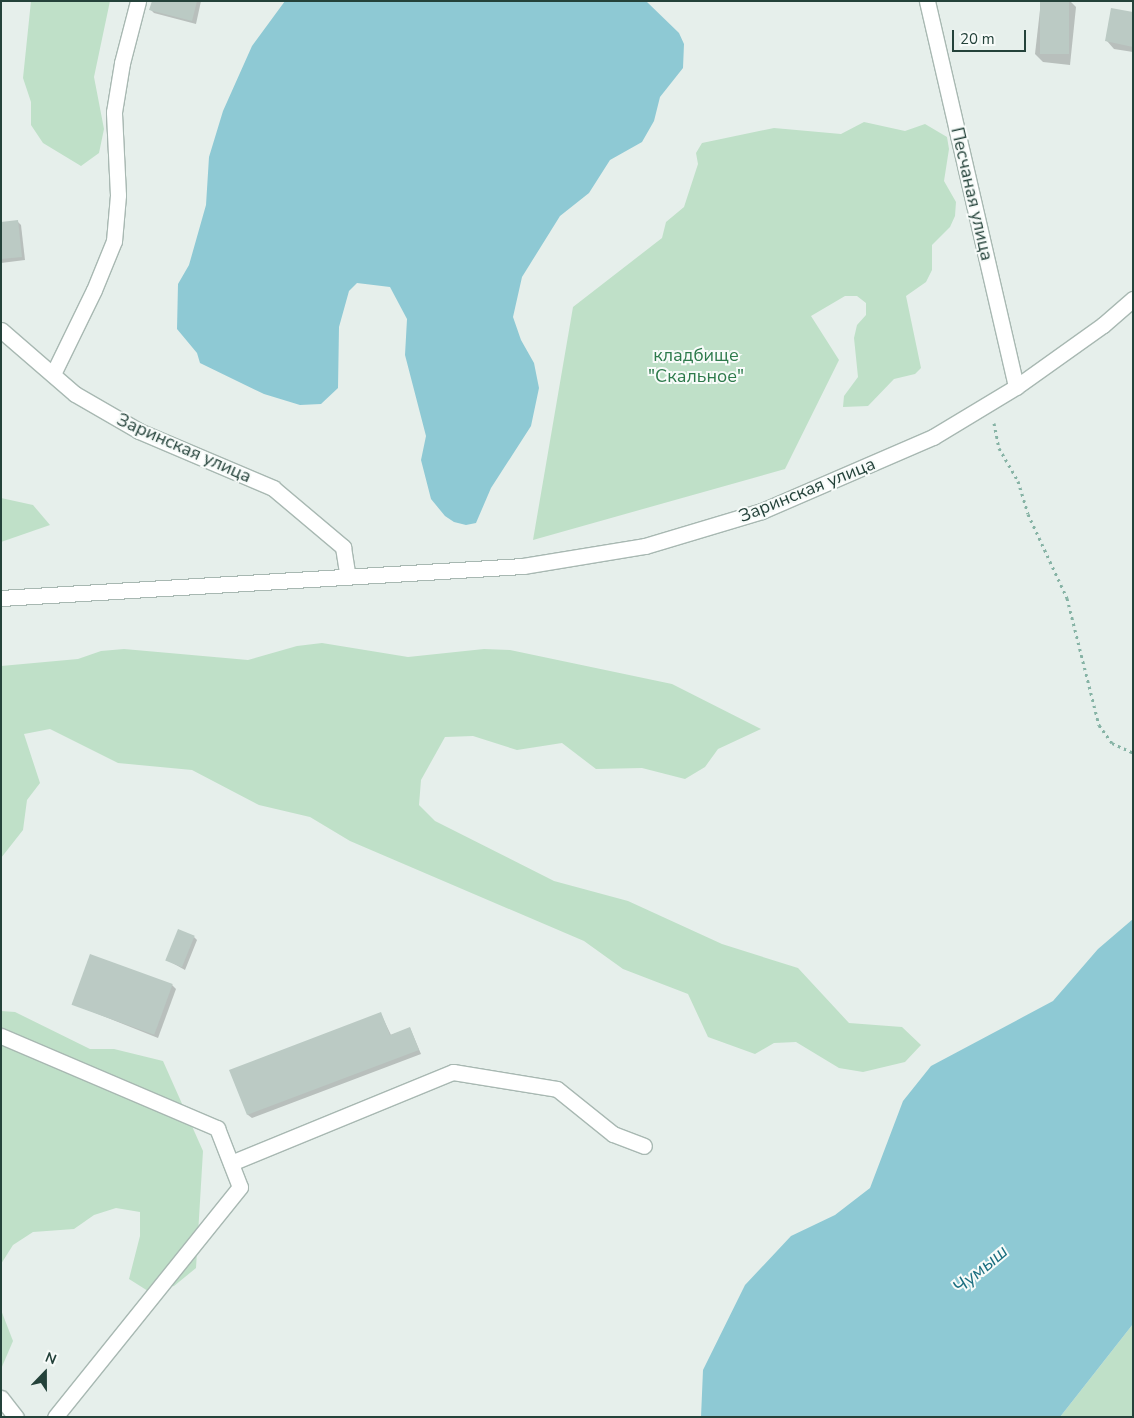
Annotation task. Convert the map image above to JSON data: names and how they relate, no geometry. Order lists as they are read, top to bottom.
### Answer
{
  "streets": {
    "street": ["Песчаная улица", "Заринская улица"]
  },
  "crossings": [
    ["Песчаная улица", "Заринская улица"]
  ],
  "water": ["Чумыш"],
  "parks": ["кладбище \"Скальное\""],
  "scale_bar": "20 m",
  "north": "top"
}
